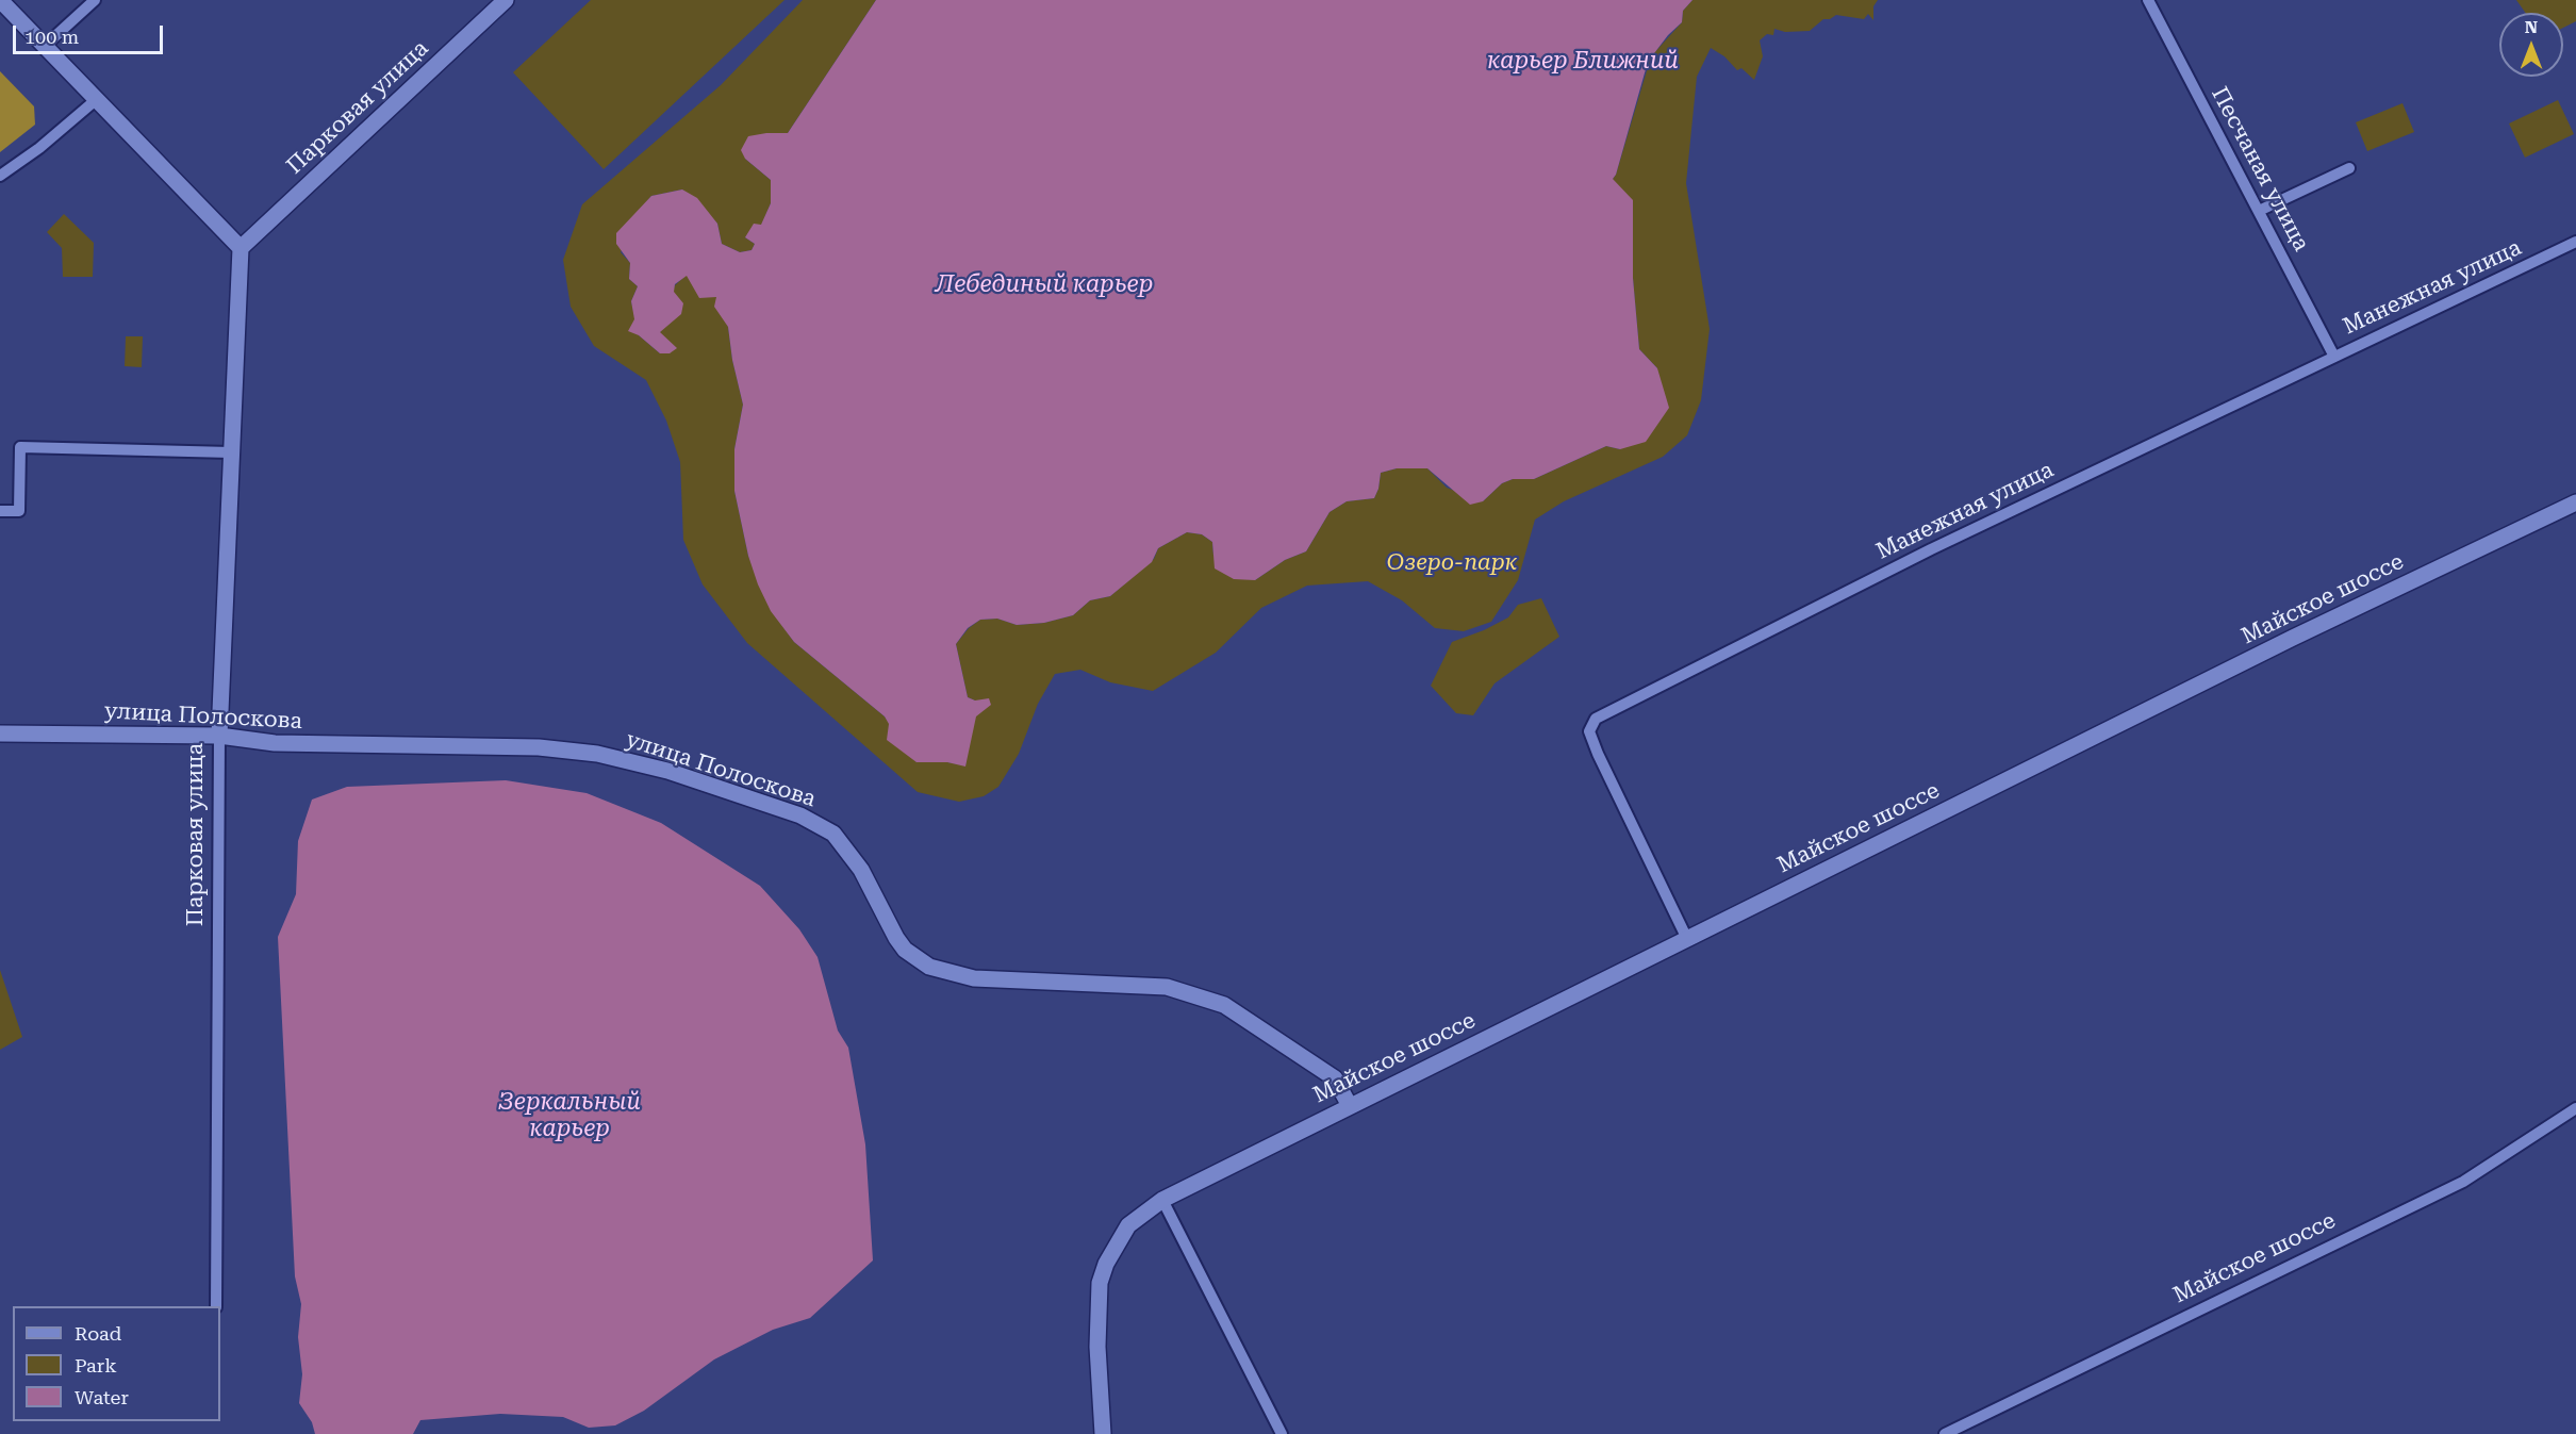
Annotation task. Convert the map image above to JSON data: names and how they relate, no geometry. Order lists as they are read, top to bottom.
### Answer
{
  "streets": {
    "street": [
      "Парковая улица",
      "Песчаная улица",
      "Манежная улица",
      "Майское шоссе",
      "улица Полоскова"
    ]
  },
  "crossings": [
    ["Парковая улица", "улица Полоскова"],
    ["Песчаная улица", "Манежная улица"],
    ["Манежная улица", "Майское шоссе"],
    ["Майское шоссе", "улица Полоскова"]
  ],
  "water": ["карьер Ближний", "Лебединый карьер", "Зеркальный карьер"],
  "parks": ["Озеро-парк"],
  "legend": ["Road", "Park", "Water"],
  "scale_bar": "100 m",
  "north": "top"
}
